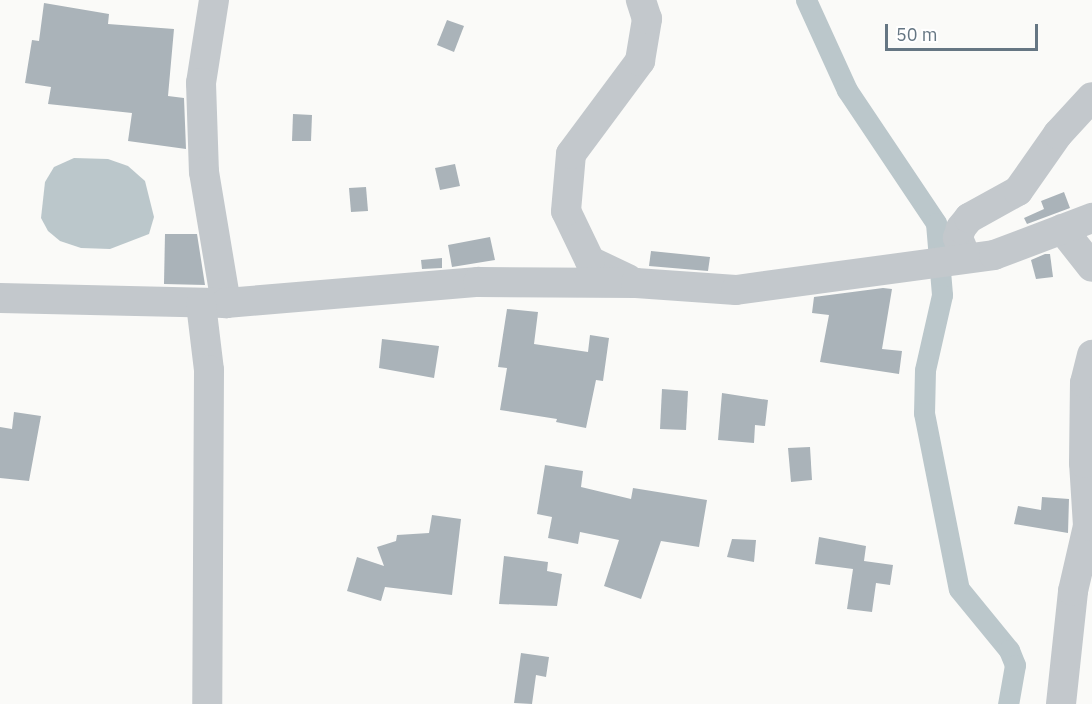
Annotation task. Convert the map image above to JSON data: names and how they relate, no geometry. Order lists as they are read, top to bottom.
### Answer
{
  "scale_bar": "50 m"
}
